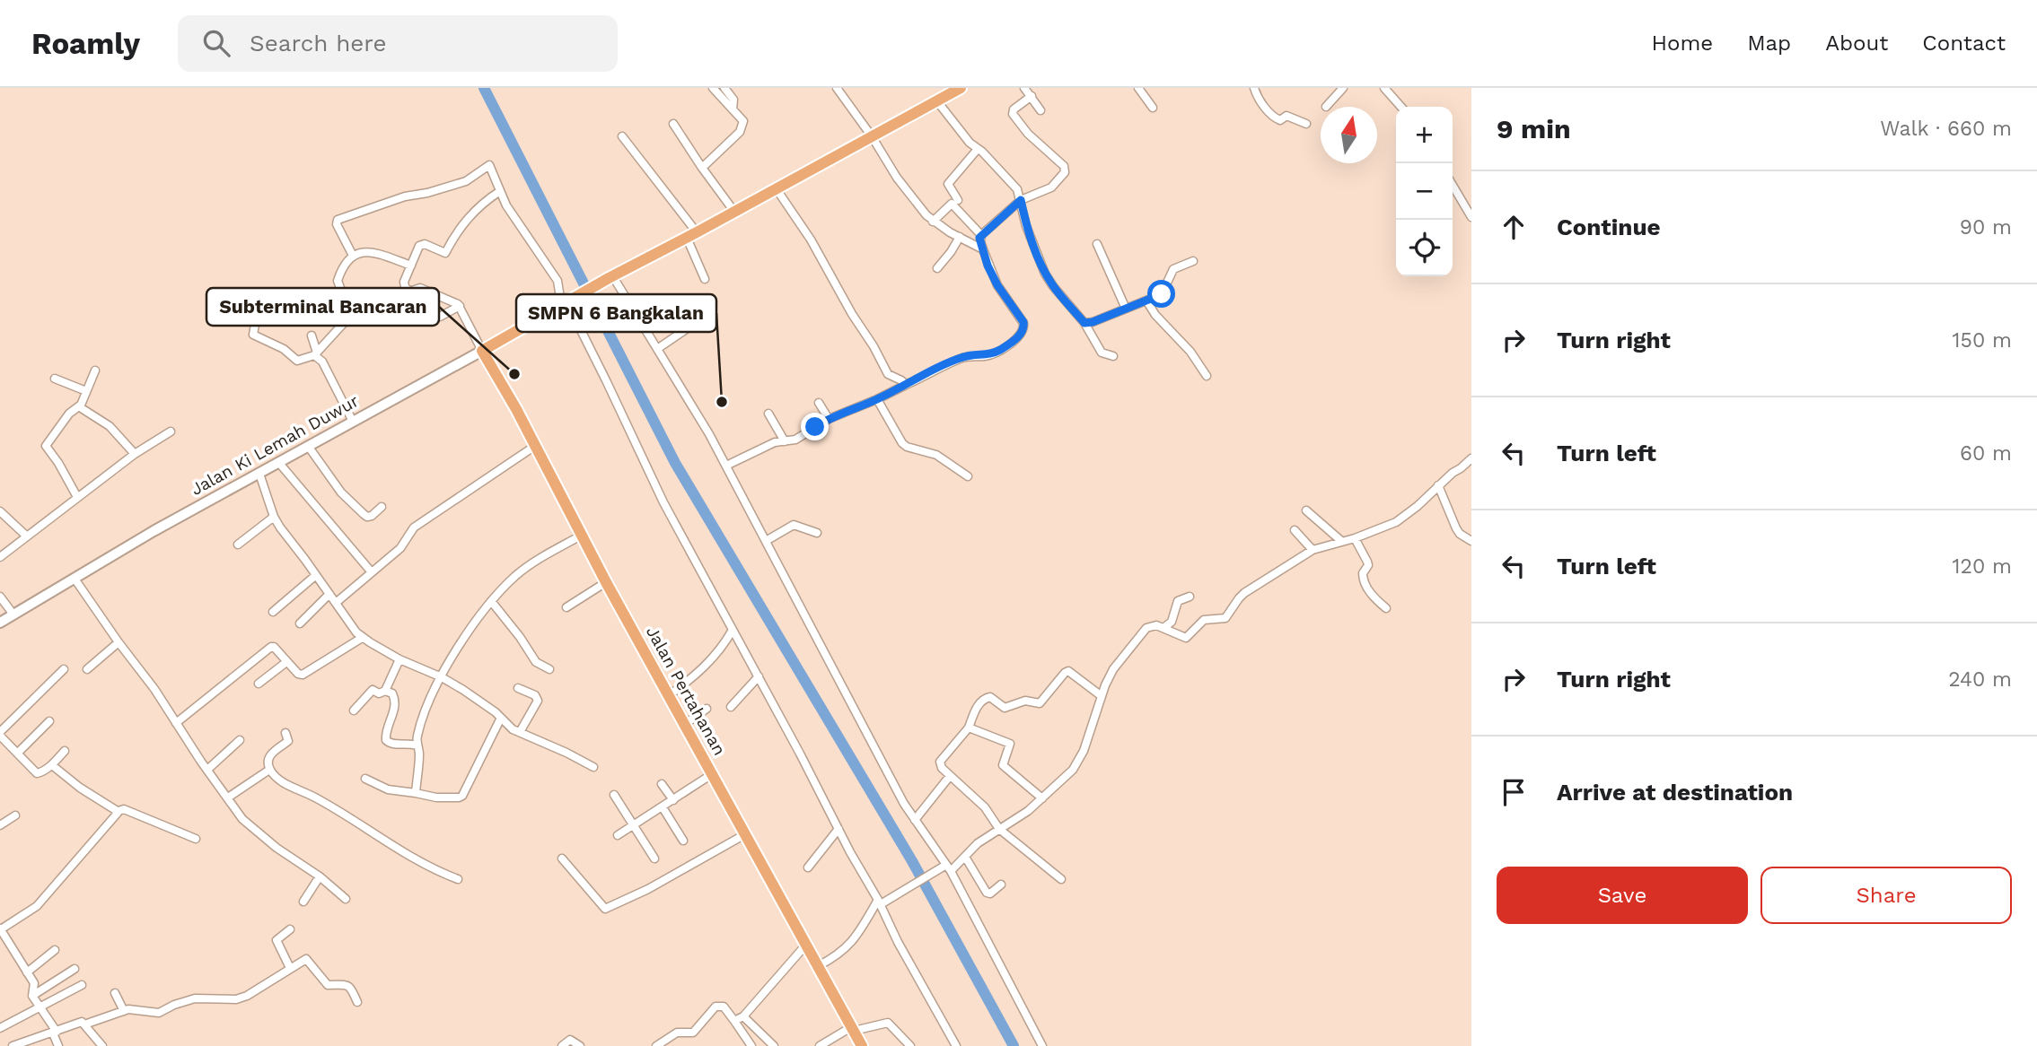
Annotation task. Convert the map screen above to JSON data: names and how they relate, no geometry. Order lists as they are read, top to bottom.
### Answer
{
  "streets": {
    "highway": ["Jalan Ki Lemah Duwur", "Jalan Pertahanan"]
  },
  "crossings": [
    ["Jalan Ki Lemah Duwur", "Jalan Pertahanan"]
  ],
  "places": ["Subterminal Bancaran", "SMPN 6 Bangkalan"],
  "north": "top",
  "page": {
    "header": "Roamly",
    "search": "Search here",
    "nav": [
      "Home",
      "Map",
      "About",
      "Contact"
    ],
    "heading": ["9 min", "Walk · 660 m"],
    "map_buttons": ["+", "−"],
    "list": [
      ["Continue", "90 m"],
      ["Turn right", "150 m"],
      ["Turn left", "60 m"],
      ["Turn left", "120 m"],
      ["Turn right", "240 m"],
      "Arrive at destination"
    ],
    "buttons": ["Save", "Share"]
  }
}
